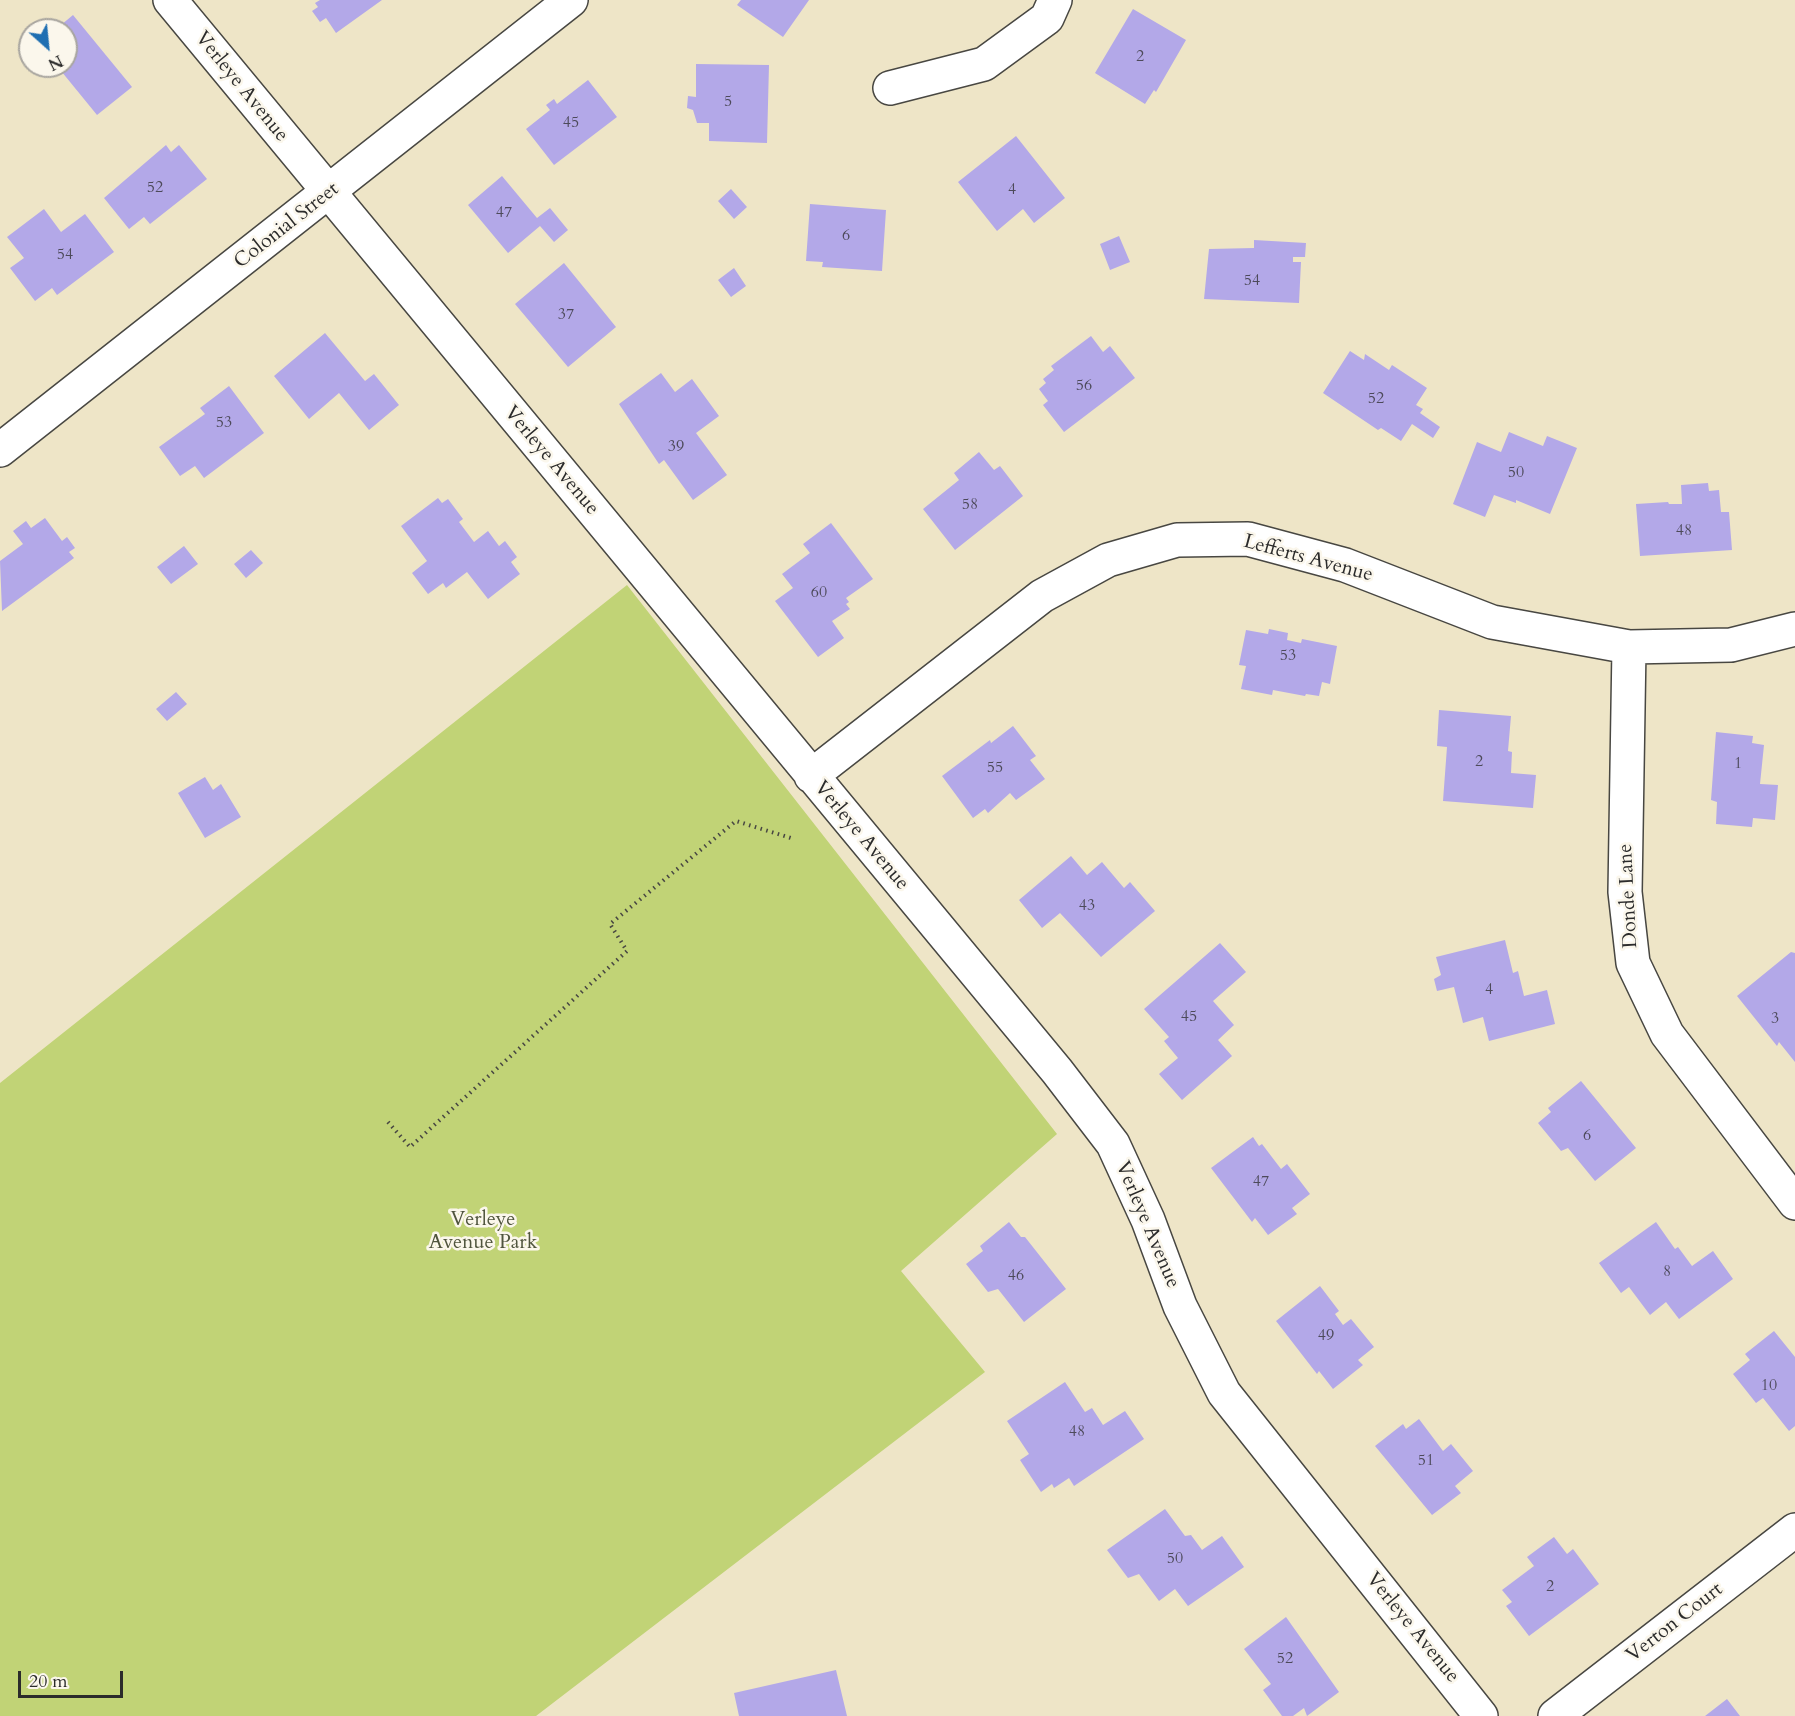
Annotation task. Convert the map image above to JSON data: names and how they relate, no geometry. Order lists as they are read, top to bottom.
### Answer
{
  "streets": {
    "street": [
      "Verleye Avenue",
      "Colonial Street",
      "Lefferts Avenue",
      "Donde Lane",
      "Verton Court"
    ]
  },
  "crossings": [
    ["Verleye Avenue", "Colonial Street"],
    ["Verleye Avenue", "Lefferts Avenue"],
    ["Lefferts Avenue", "Donde Lane"]
  ],
  "parks": ["Verleye Avenue Park"],
  "house_numbers": [
    "2",
    "5",
    "45",
    "52",
    "4",
    "47",
    "6",
    "54",
    "54",
    "37",
    "56",
    "52",
    "53",
    "39",
    "50",
    "58",
    "48",
    "60",
    "53",
    "2",
    "1",
    "55",
    "43",
    "4",
    "45",
    "3",
    "6",
    "47",
    "8",
    "46",
    "49",
    "10",
    "48",
    "51",
    "50",
    "2",
    "52"
  ],
  "scale_bar": "20 m",
  "north": "bottom right"
}
